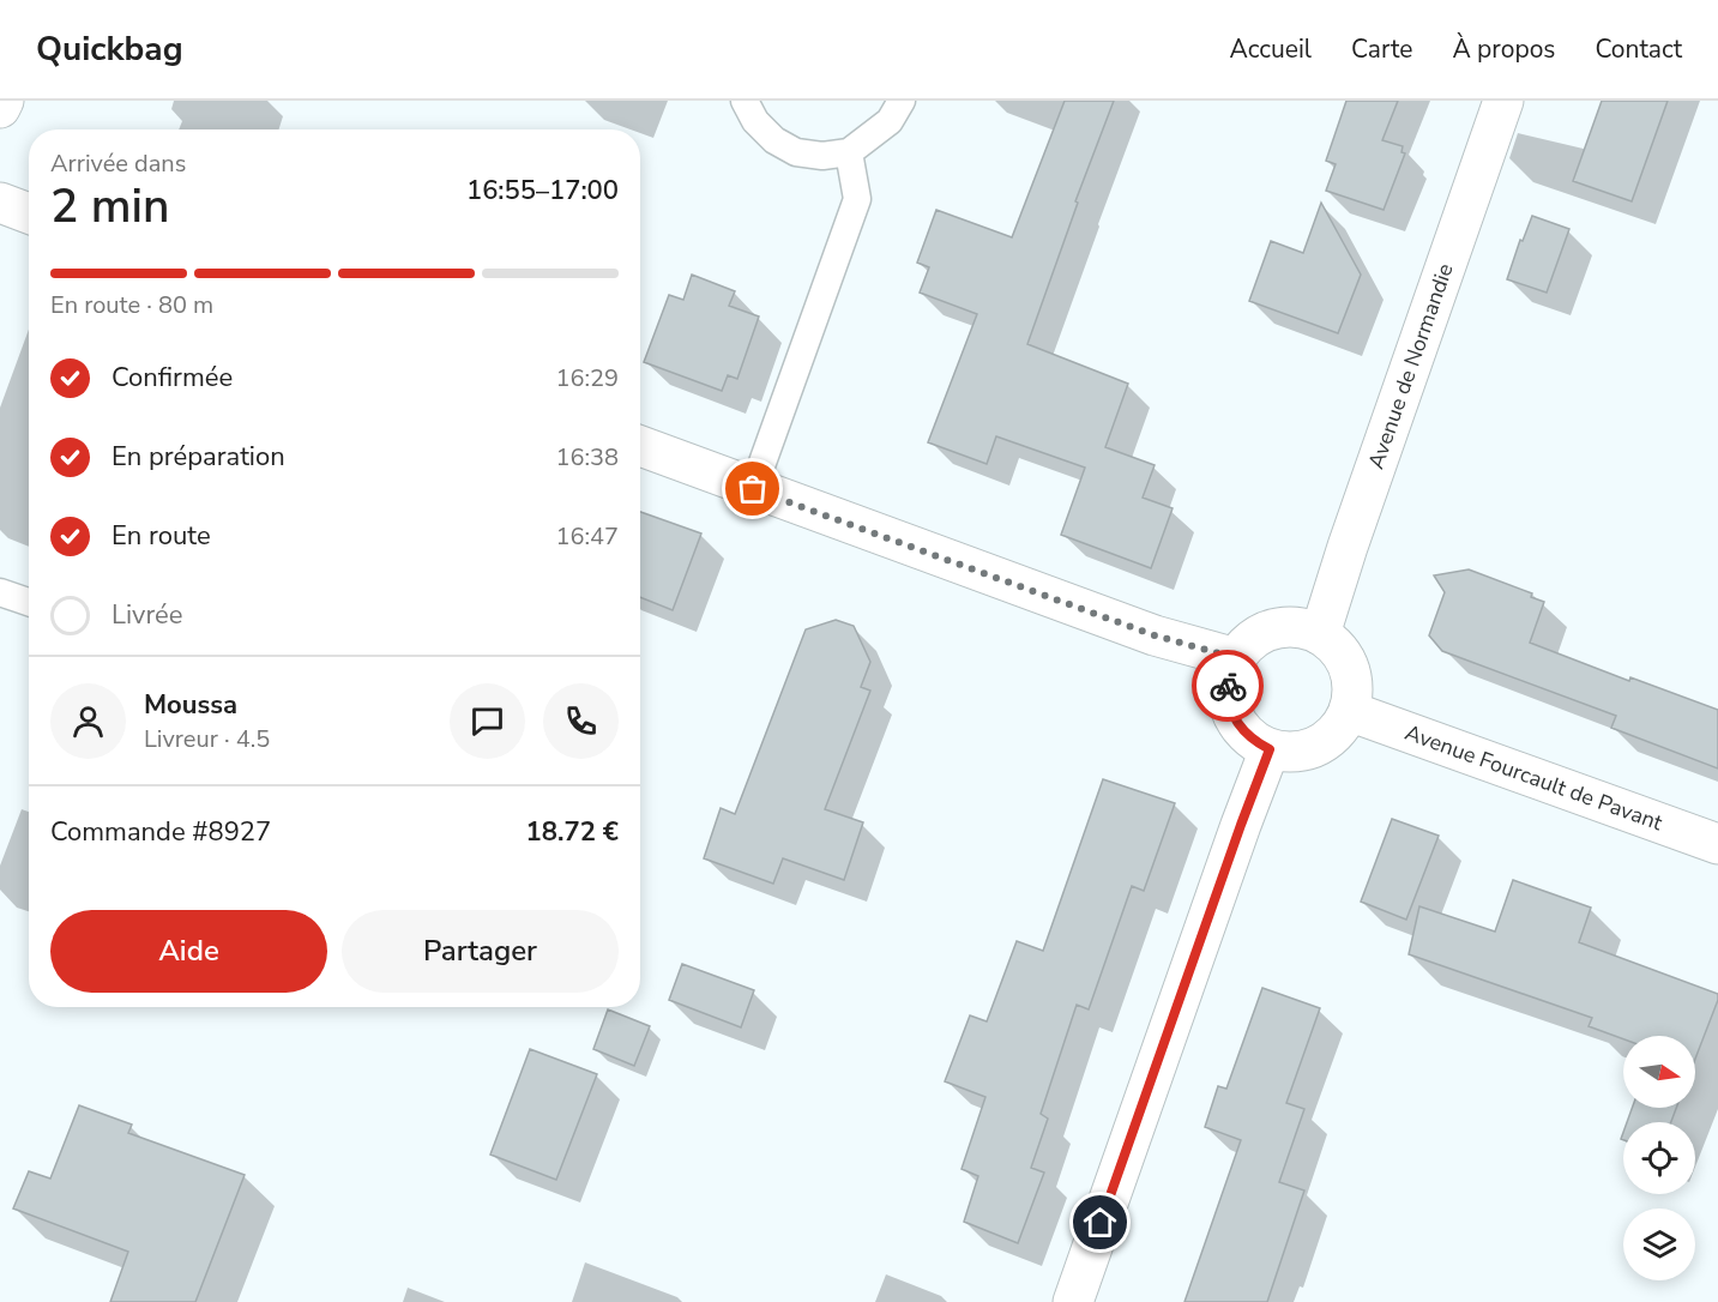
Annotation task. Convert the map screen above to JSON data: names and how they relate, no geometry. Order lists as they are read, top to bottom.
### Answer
{
  "streets": {
    "street": ["Avenue de Normandie", "Avenue Fourcault de Pavant"]
  },
  "crossings": [
    ["Avenue de Normandie", "Avenue Fourcault de Pavant"]
  ],
  "north": "right",
  "page": {
    "header": "Quickbag",
    "nav": [
      "Accueil",
      "Carte",
      "À propos",
      "Contact"
    ],
    "heading": ["2 min", "Arrivée dans", "16:55–17:00"],
    "panel": [
      "Moussa",
      "Livreur · 4.5",
      "Commande #8927",
      "18.72 €"
    ],
    "bar": "En route · 80 m",
    "list": [
      ["Confirmée", "16:29"],
      ["En préparation", "16:38"],
      ["En route", "16:47"],
      "Livrée"
    ],
    "buttons": ["Aide", "Partager"]
  }
}
